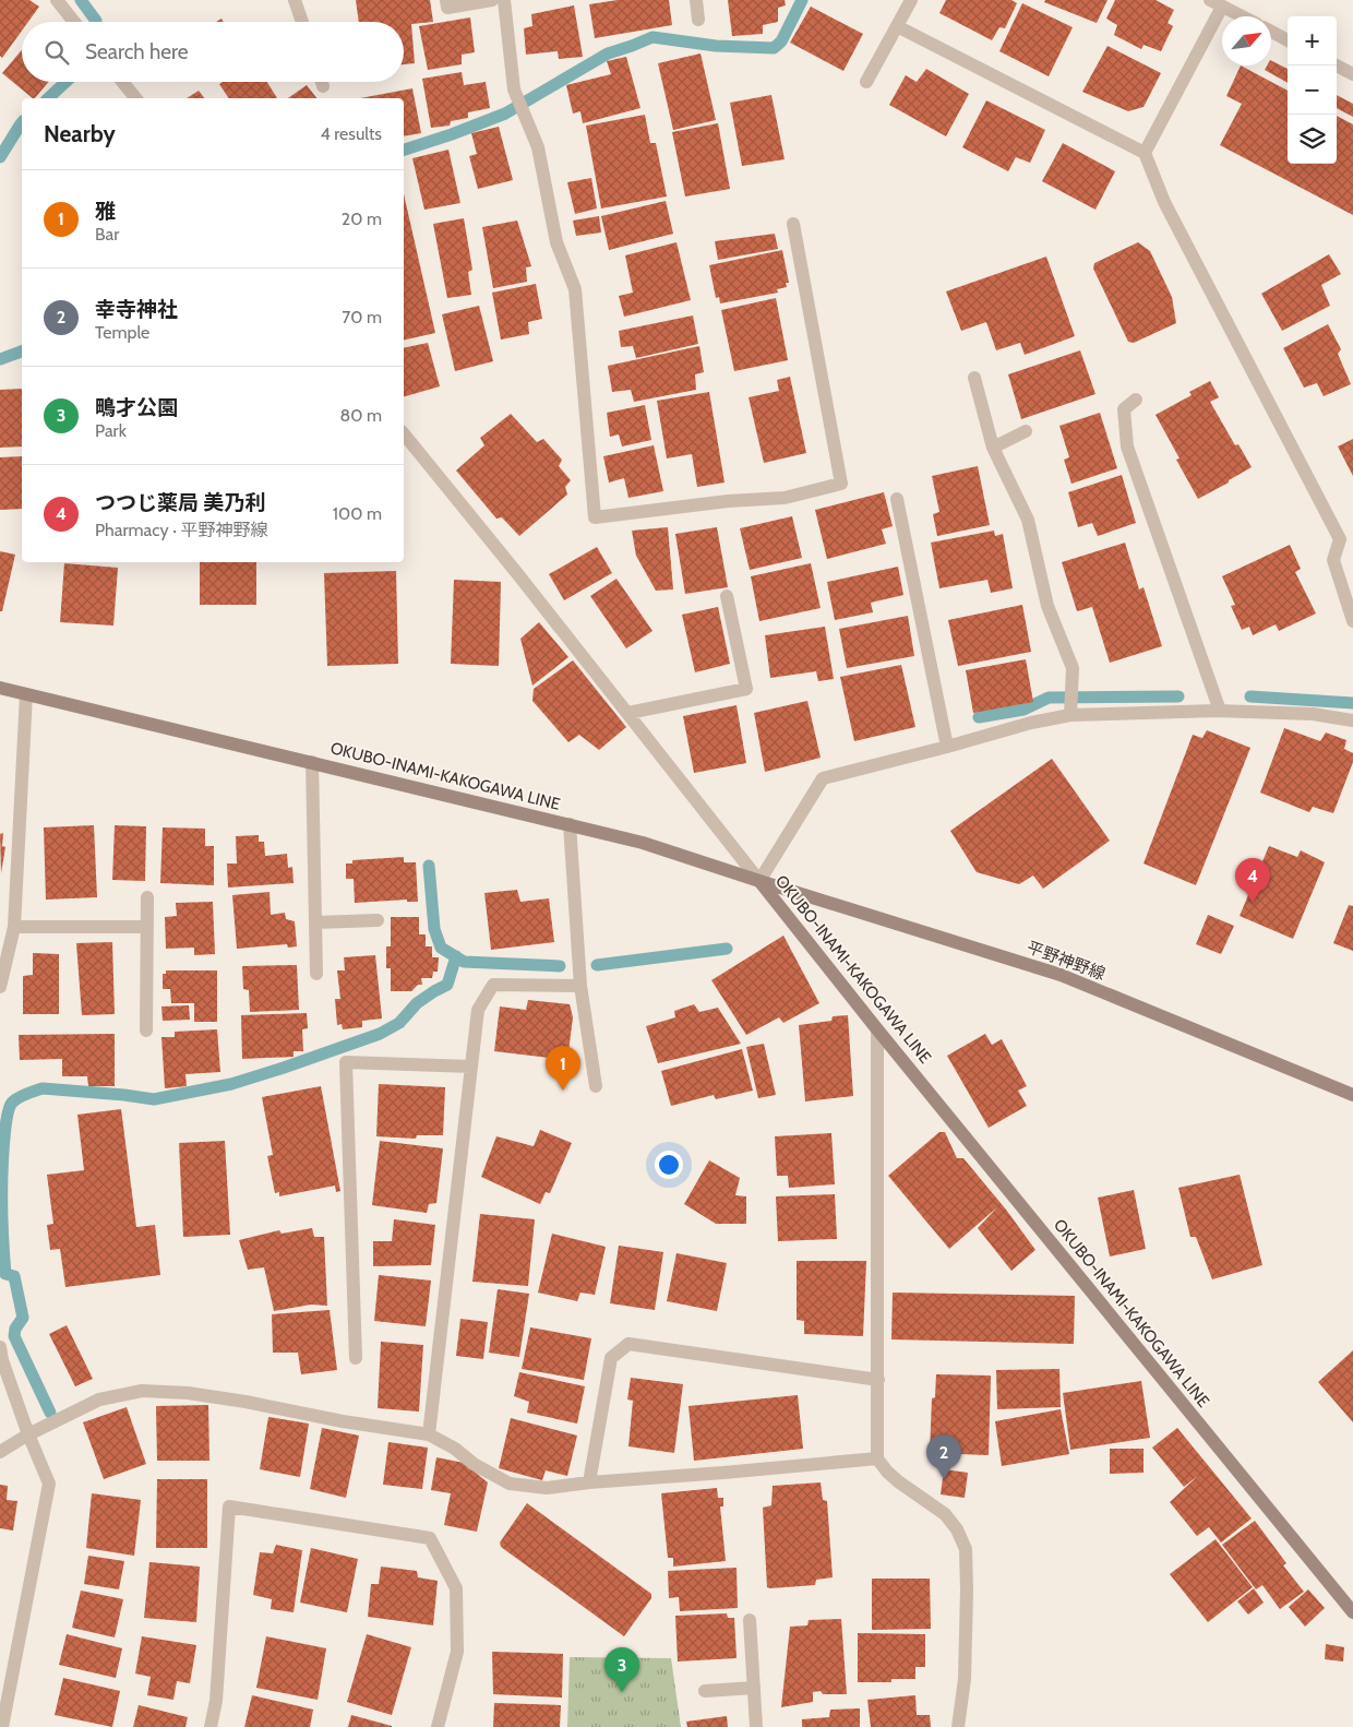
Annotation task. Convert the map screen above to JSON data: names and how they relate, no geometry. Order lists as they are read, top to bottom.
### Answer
{
  "streets": {
    "main road": ["OKUBO-INAMI-KAKOGAWA LINE", "平野神野線"]
  },
  "crossings": [
    ["OKUBO-INAMI-KAKOGAWA LINE", "平野神野線"]
  ],
  "north": "top right",
  "page": {
    "map_buttons": ["+", "−"],
    "search": "Search here",
    "heading": ["Nearby", "4 results"],
    "list": [
      {
        "mark": "1",
        "name": "雅",
        "note": "Bar",
        "value": "20 m"
      },
      {
        "mark": "2",
        "name": "幸寺神社",
        "note": "Temple",
        "value": "70 m"
      },
      {
        "mark": "3",
        "name": "鴫才公園",
        "note": "Park",
        "value": "80 m"
      },
      {
        "mark": "4",
        "name": "つつじ薬局 美乃利",
        "note": "Pharmacy · 平野神野線",
        "value": "100 m"
      }
    ],
    "pins": [
      "4",
      "1",
      "2",
      "3"
    ]
  }
}
